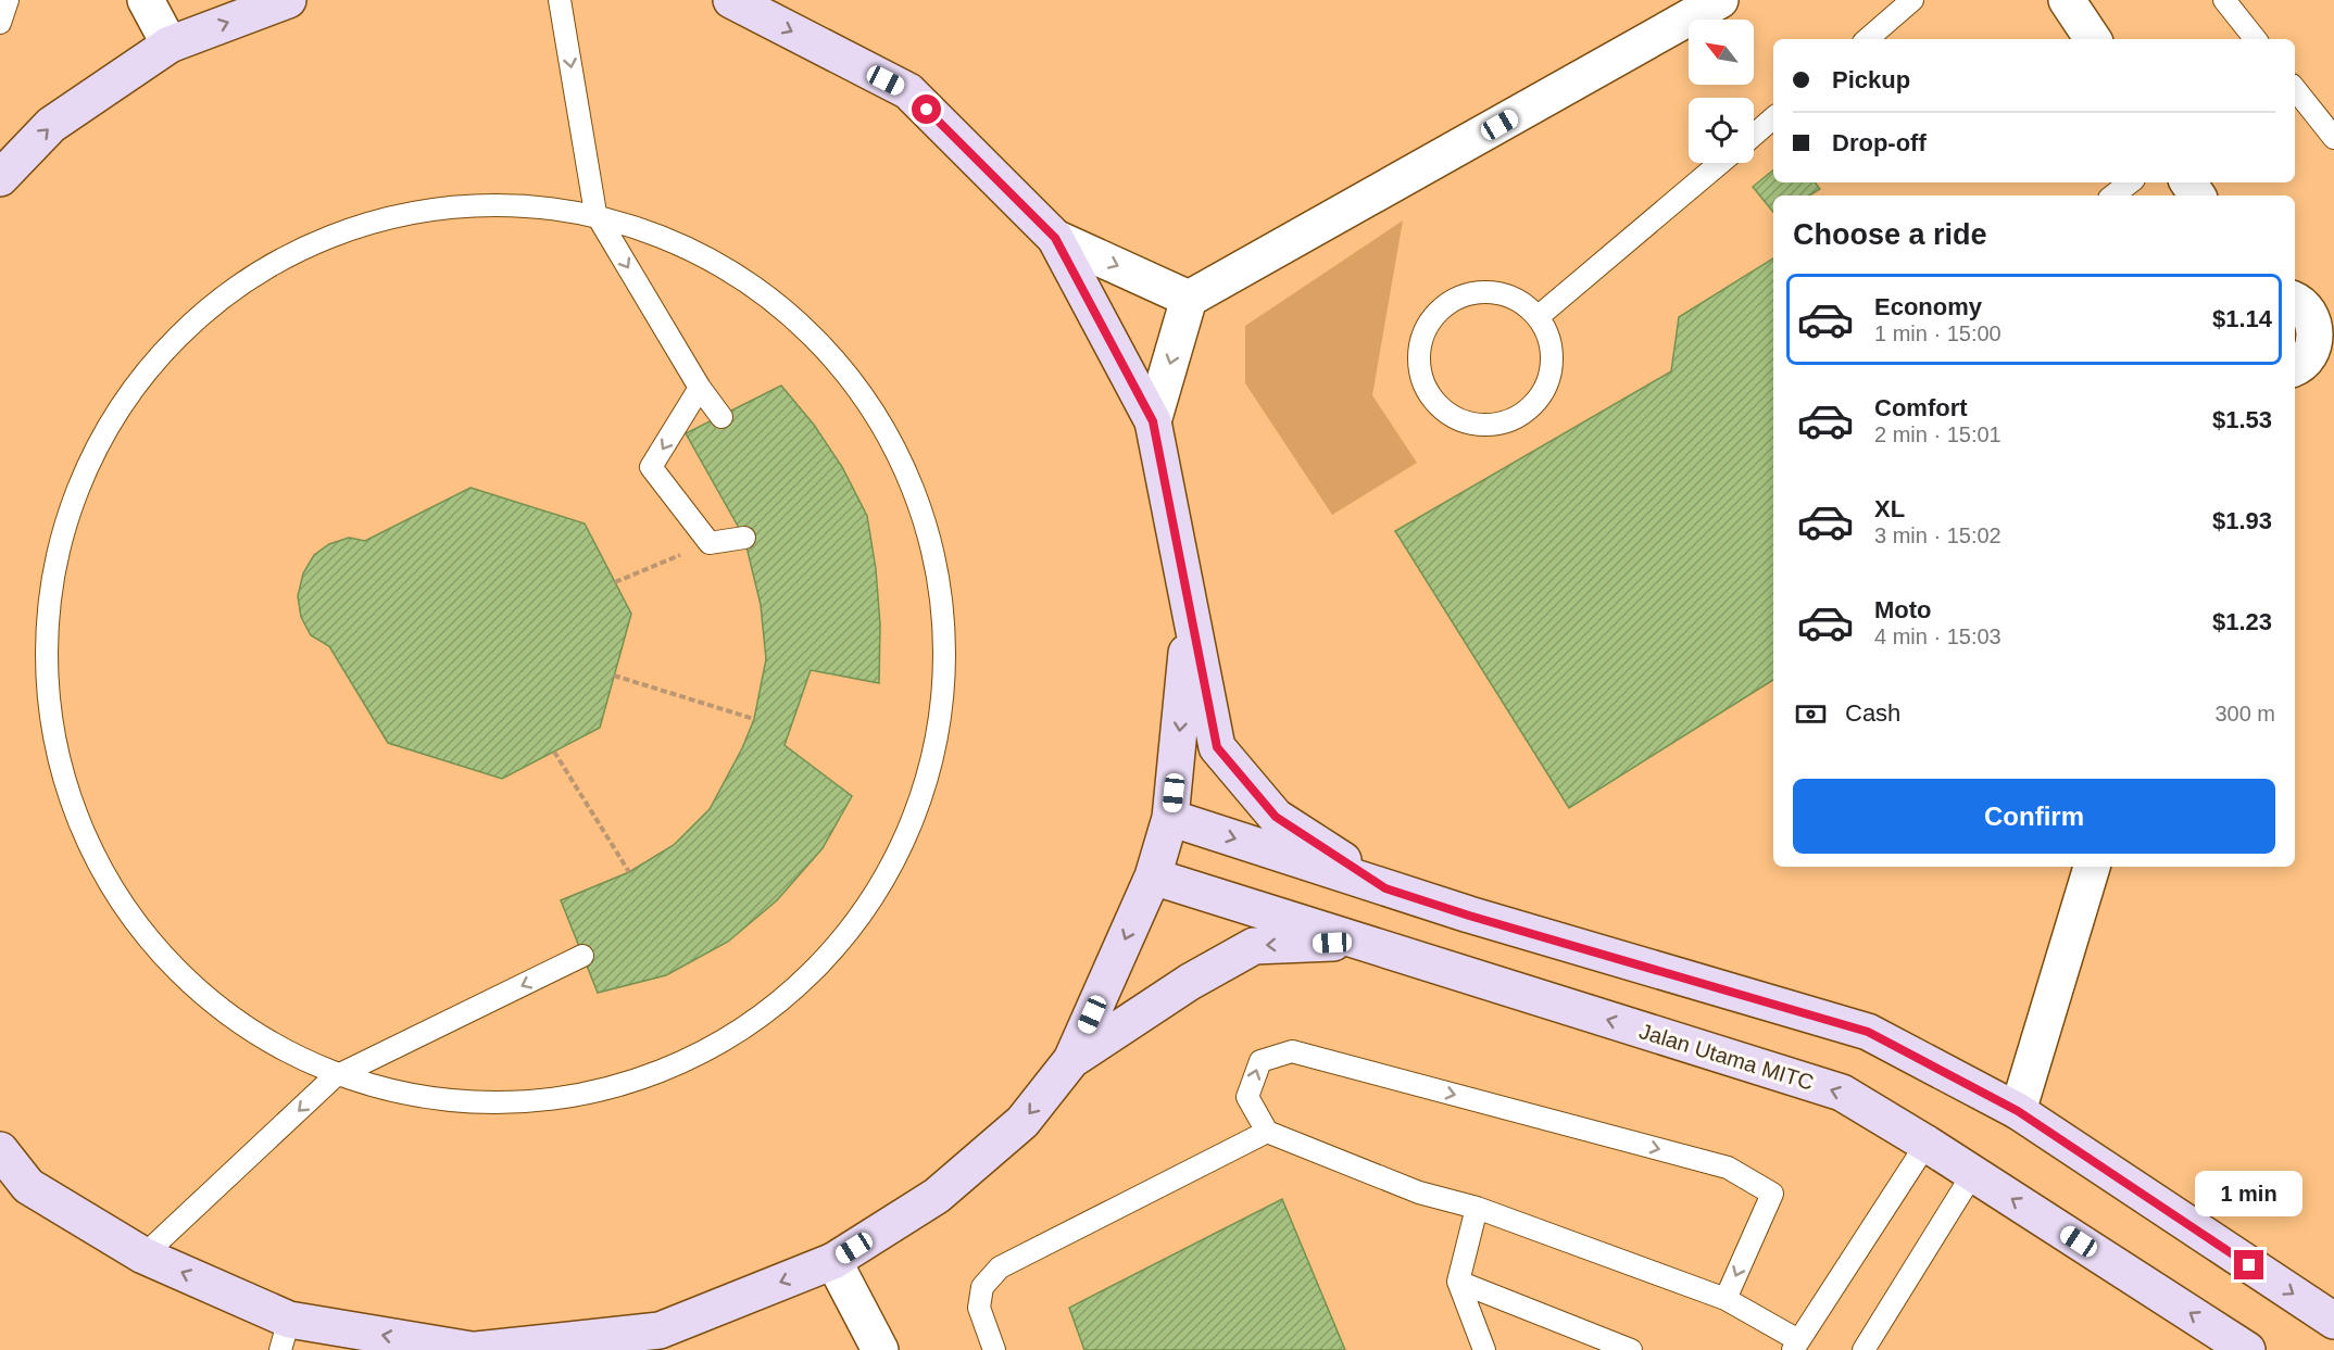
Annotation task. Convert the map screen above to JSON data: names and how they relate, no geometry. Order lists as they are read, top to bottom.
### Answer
{
  "streets": {
    "main road": ["Jalan Utama MITC"]
  },
  "north": "top left",
  "page": {
    "banner": ["Pickup", "Drop-off"],
    "heading": "Choose a ride",
    "list": [
      {
        "name": "Economy",
        "note": "1 min · 15:00",
        "value": "$1.14"
      },
      {
        "name": "Comfort",
        "note": "2 min · 15:01",
        "value": "$1.53"
      },
      {
        "name": "XL",
        "note": "3 min · 15:02",
        "value": "$1.93"
      },
      {
        "name": "Moto",
        "note": "4 min · 15:03",
        "value": "$1.23"
      }
    ],
    "pay": ["Cash", "300 m"],
    "buttons": "Confirm",
    "bubble": "1 min"
  }
}
